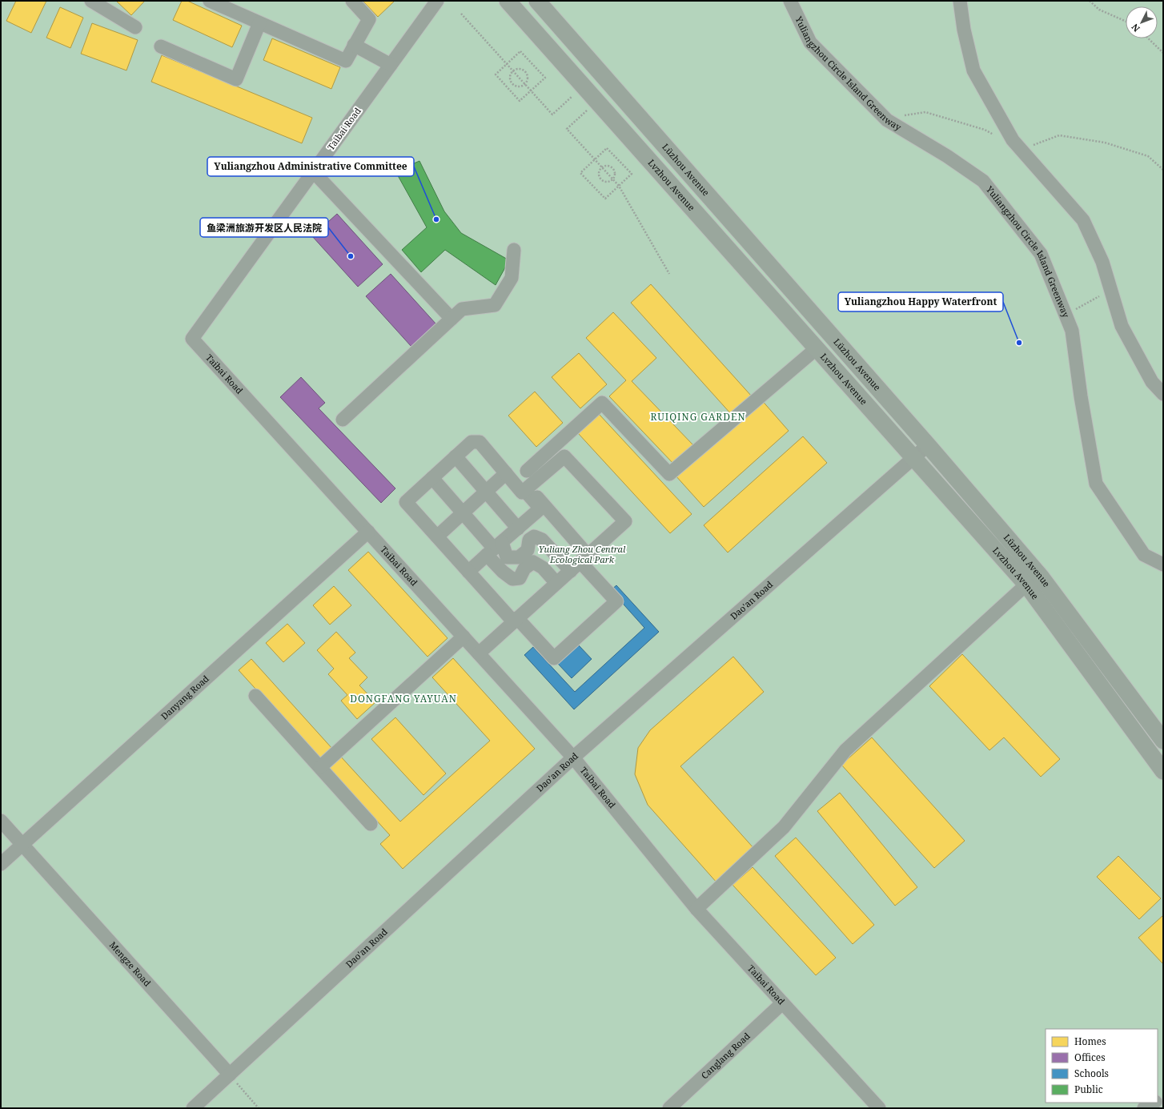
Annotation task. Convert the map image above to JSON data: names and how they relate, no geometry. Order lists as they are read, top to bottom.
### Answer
{
  "streets": {
    "main road": ["Lüzhou Avenue", "Lvzhou Avenue"],
    "street": [
      "Yuliangzhou Circle Island Greenway",
      "Taibai Road",
      "Dao'an Road",
      "Danyang Road",
      "Mengze Road",
      "Canglang Road"
    ]
  },
  "crossings": [
    ["Taibai Road", "Dao'an Road"],
    ["Taibai Road", "Danyang Road"],
    ["Taibai Road", "Canglang Road"],
    ["Lüzhou Avenue", "Dao'an Road"],
    ["Lvzhou Avenue", "Dao'an Road"],
    ["Dao'an Road", "Mengze Road"],
    ["Danyang Road", "Mengze Road"]
  ],
  "districts": ["RUIQING GARDEN", "DONGFANG YAYUAN"],
  "parks": ["Yuliang Zhou Central Ecological Park"],
  "places": ["Yuliangzhou Administrative Committee", "鱼梁洲旅游开发区人民法院", "Yuliangzhou Happy Waterfront"],
  "legend": [
    "Homes",
    "Offices",
    "Schools",
    "Public"
  ],
  "north": "bottom left"
}
